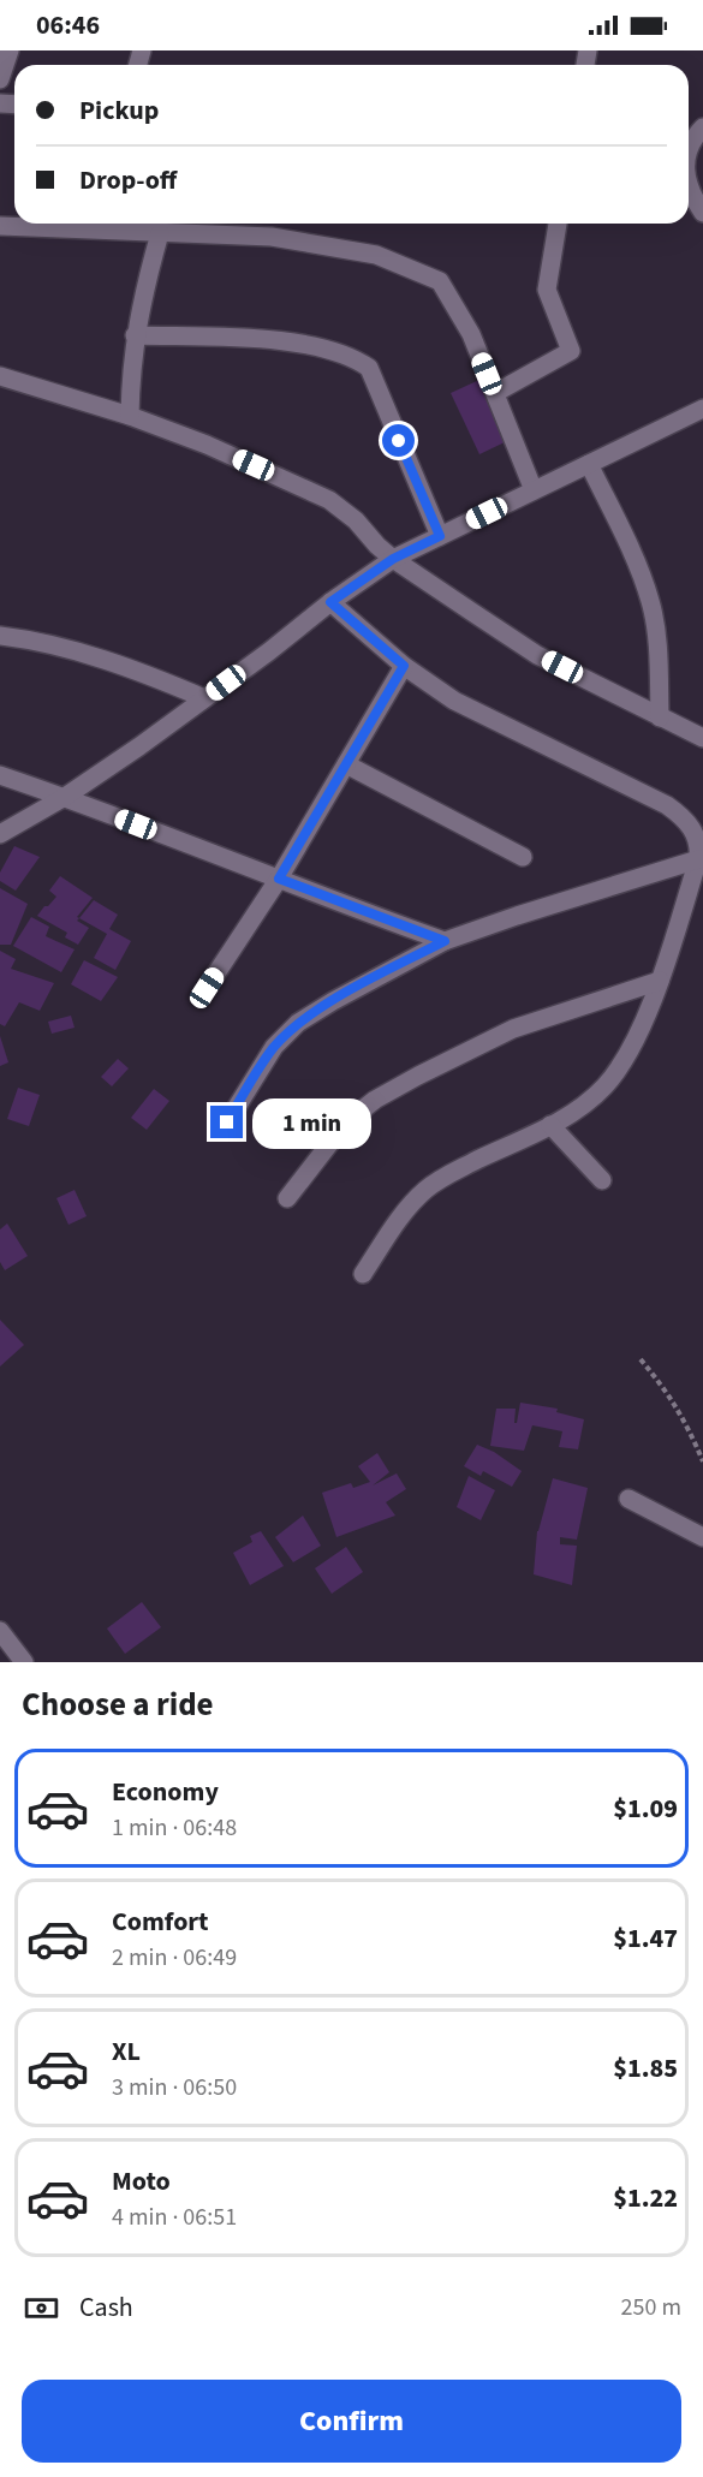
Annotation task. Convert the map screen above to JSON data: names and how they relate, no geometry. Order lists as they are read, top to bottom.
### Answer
{
  "page": {
    "status": "06:46",
    "banner": ["Pickup", "Drop-off"],
    "bubble": "1 min",
    "heading": "Choose a ride",
    "list": [
      {
        "name": "Economy",
        "note": "1 min · 06:48",
        "value": "$1.09"
      },
      {
        "name": "Comfort",
        "note": "2 min · 06:49",
        "value": "$1.47"
      },
      {
        "name": "XL",
        "note": "3 min · 06:50",
        "value": "$1.85"
      },
      {
        "name": "Moto",
        "note": "4 min · 06:51",
        "value": "$1.22"
      }
    ],
    "pay": ["Cash", "250 m"],
    "buttons": "Confirm"
  }
}
